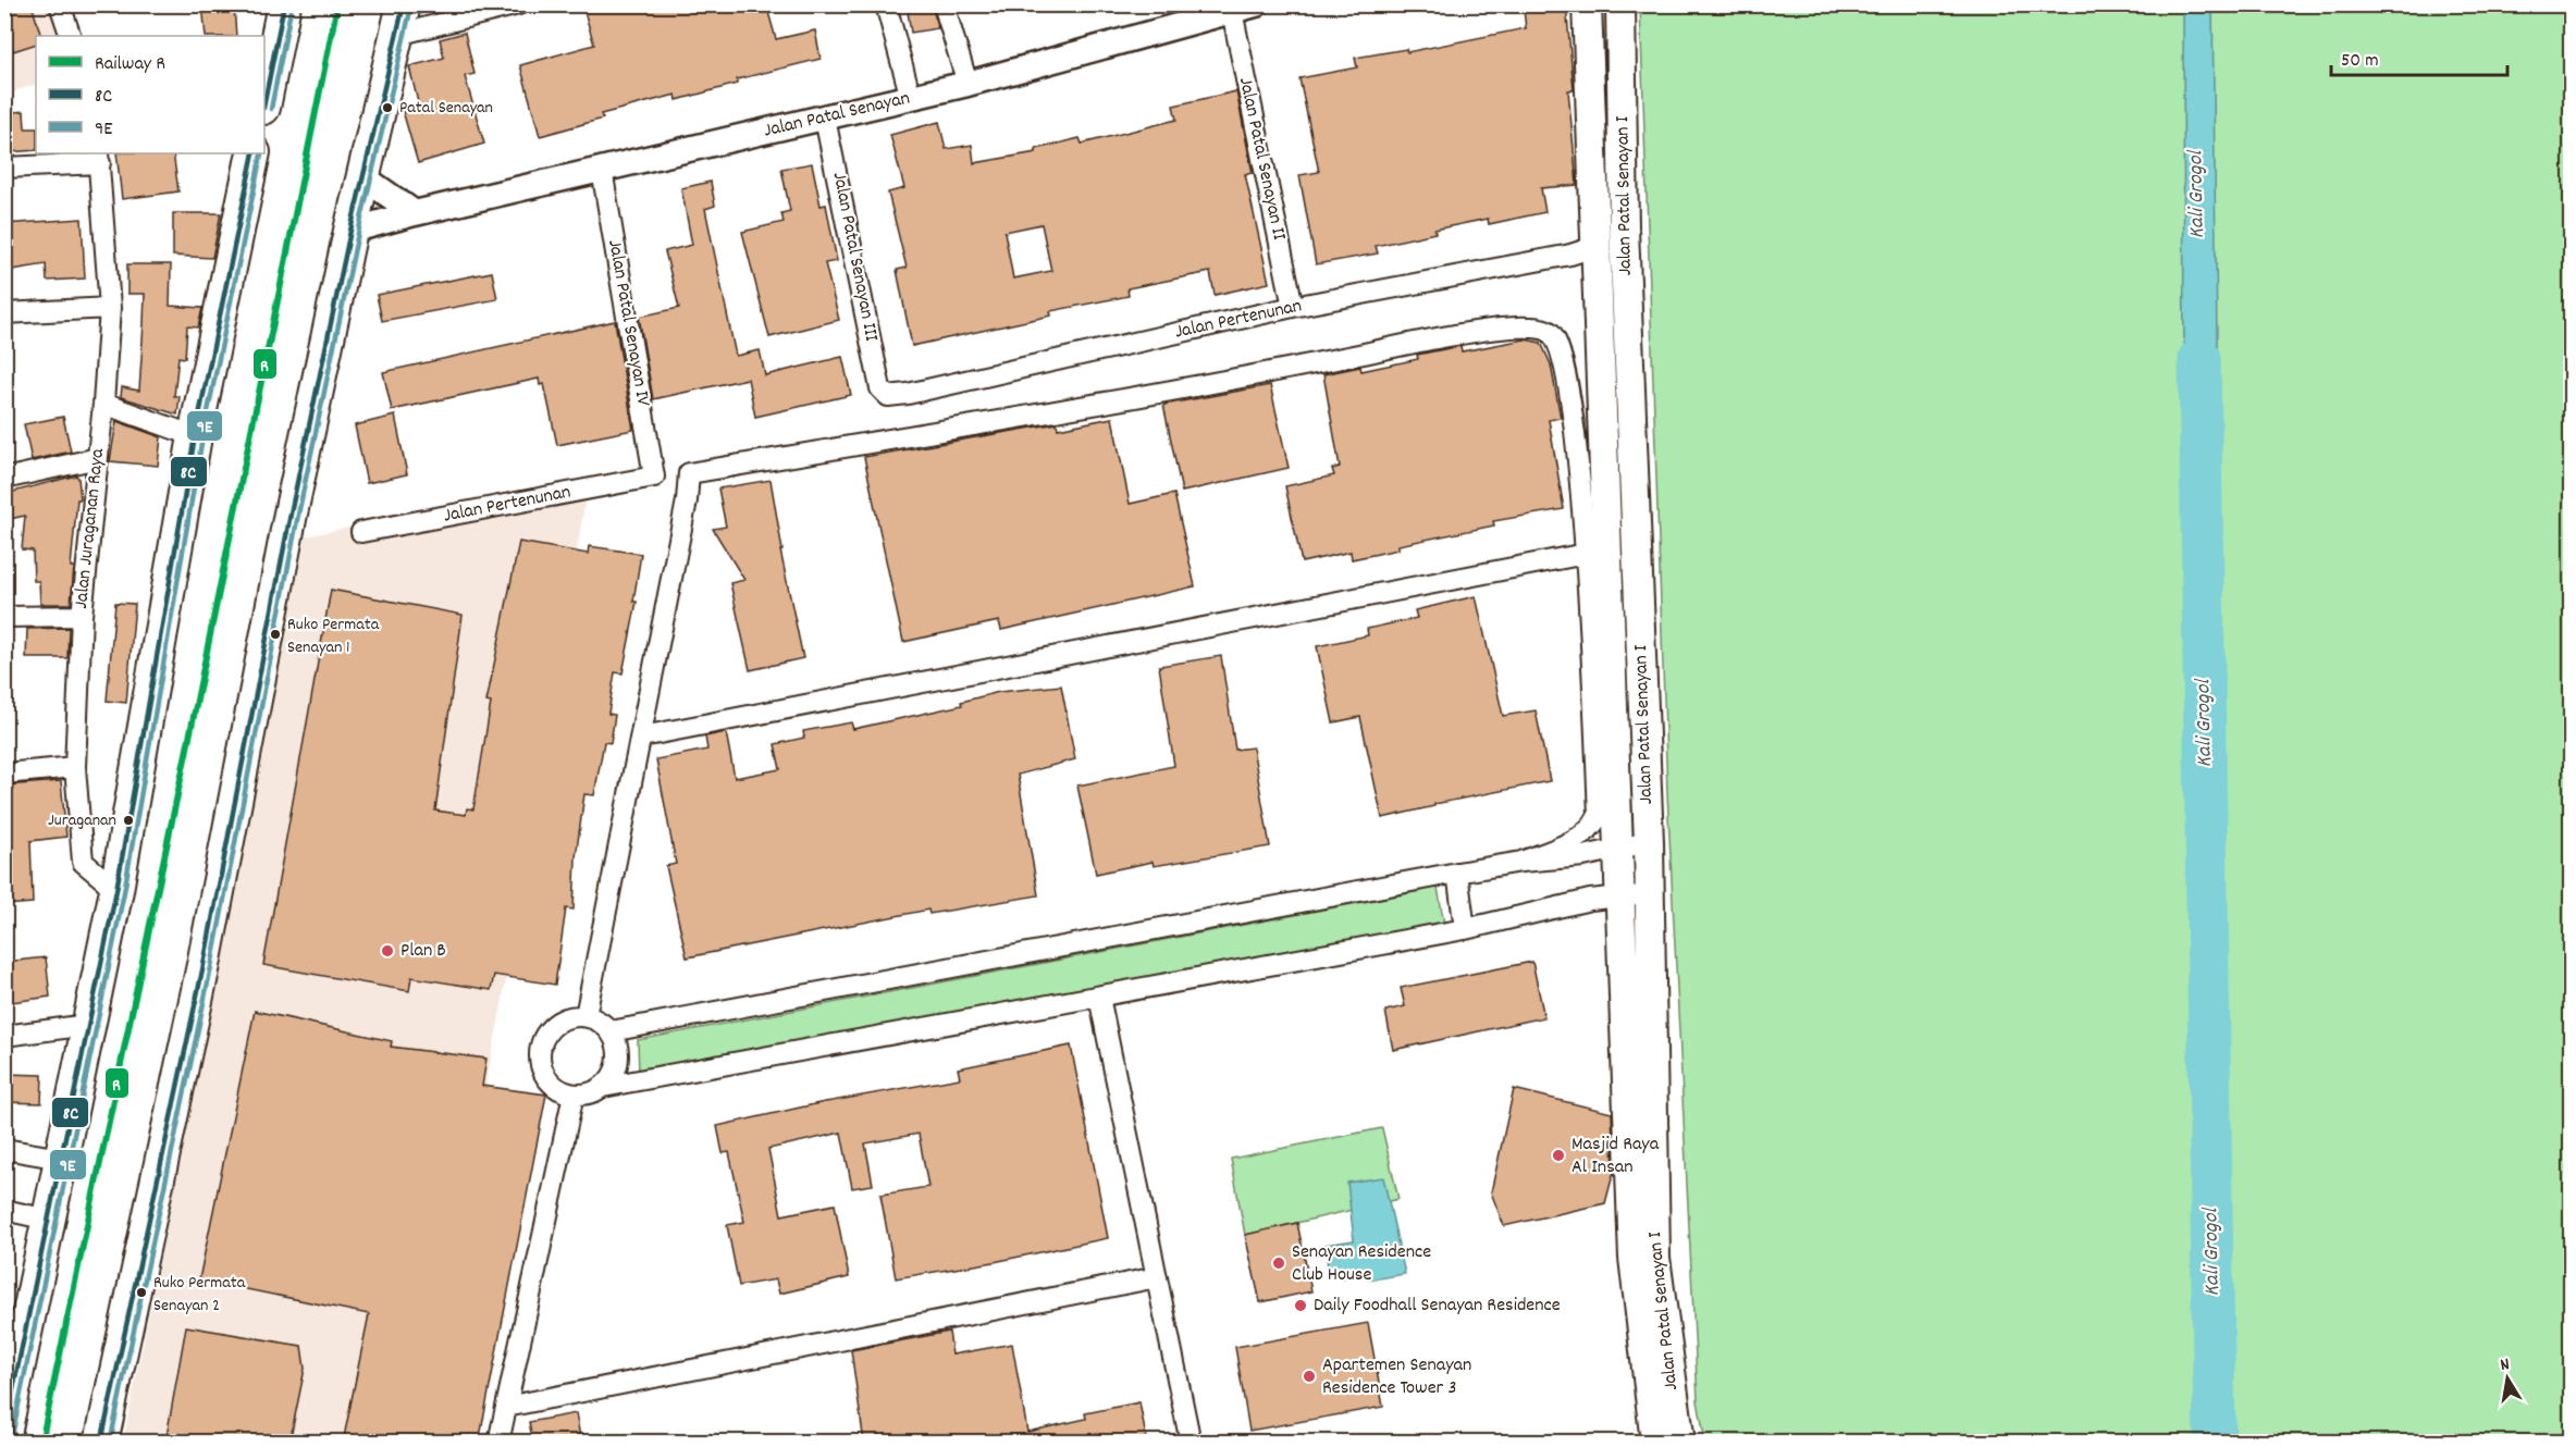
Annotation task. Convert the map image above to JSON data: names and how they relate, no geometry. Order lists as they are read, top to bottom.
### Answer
{
  "streets": {
    "main road": ["Jalan Patal Senayan I"],
    "street": [
      "Jalan Patal Senayan",
      "Jalan Patal Senayan II",
      "Jalan Patal Senayan III",
      "Jalan Pertenunan",
      "Jalan Patal Senayan IV",
      "Jalan Juraganan Raya"
    ]
  },
  "crossings": [
    ["Jalan Patal Senayan", "Jalan Patal Senayan II"],
    ["Jalan Patal Senayan", "Jalan Patal Senayan III"],
    ["Jalan Patal Senayan", "Jalan Patal Senayan IV"],
    ["Jalan Patal Senayan II", "Jalan Pertenunan"],
    ["Jalan Patal Senayan I", "Jalan Pertenunan"],
    ["Jalan Patal Senayan III", "Jalan Pertenunan"],
    ["Jalan Pertenunan", "Jalan Patal Senayan IV"]
  ],
  "water": ["Kali Grogol"],
  "places": [
    "Patal Senayan",
    "Ruko Permata Senayan 1",
    "Juraganan",
    "Plan B",
    "Masjid Raya Al Insan",
    "Senayan Residence Club House",
    "Ruko Permata Senayan 2",
    "Daily Foodhall Senayan Residence",
    "Apartemen Senayan Residence Tower 3"
  ],
  "lines": ["rail line R", "transit line 8C", "transit line 9E"],
  "legend": ["Railway R", "8C", "9E"],
  "scale_bar": "50 m",
  "north": "top"
}
